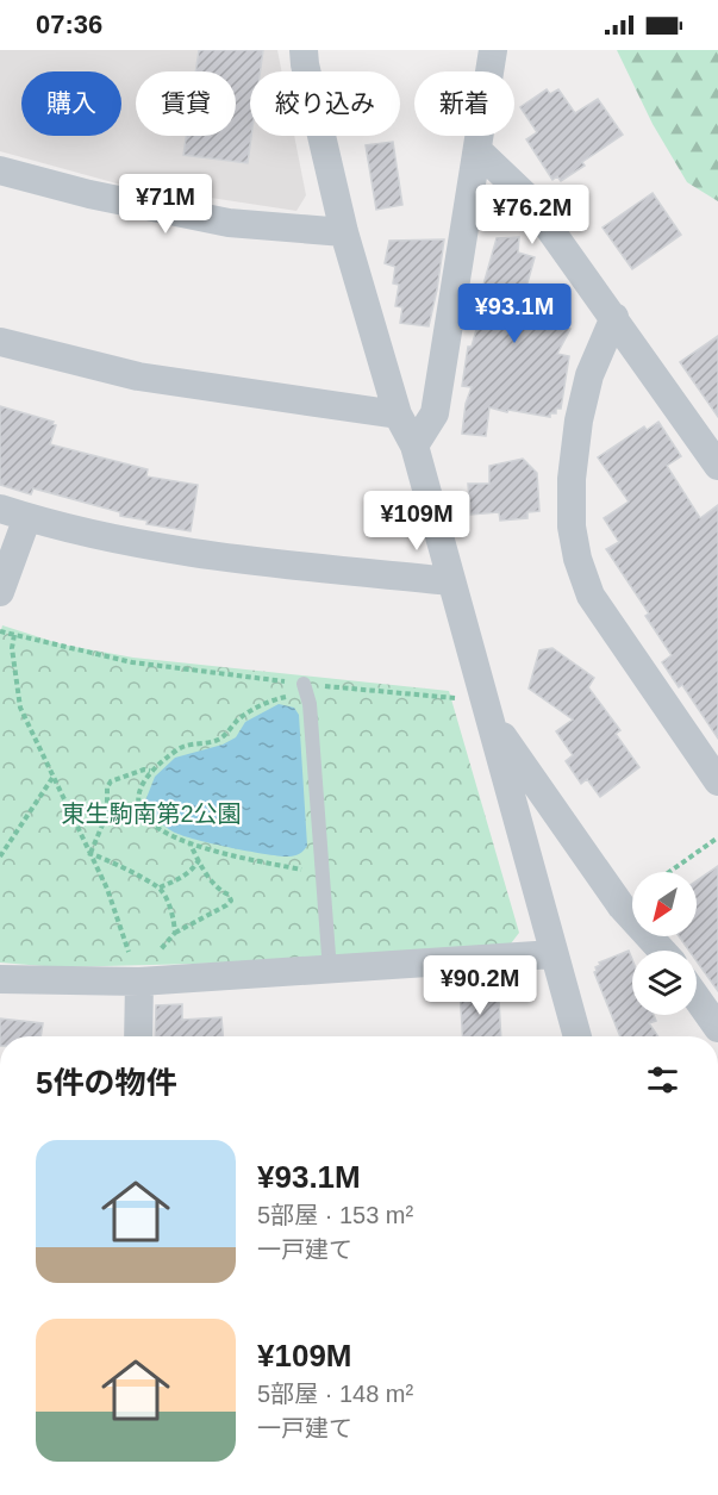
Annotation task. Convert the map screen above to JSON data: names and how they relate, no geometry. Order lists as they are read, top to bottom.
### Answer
{
  "parks": ["東生駒南第2公園"],
  "north": "bottom left",
  "page": {
    "status": "07:36",
    "chip": [
      "購入",
      "賃貸",
      "絞り込み",
      "新着"
    ],
    "price": [
      "¥71M",
      "¥76.2M",
      "¥93.1M",
      "¥109M",
      "¥90.2M"
    ],
    "heading": "5件の物件",
    "list": [
      {
        "name": "¥93.1M",
        "note": "5部屋 · 153 m² · 一戸建て"
      },
      {
        "name": "¥109M",
        "note": "5部屋 · 148 m² · 一戸建て"
      }
    ]
  }
}
